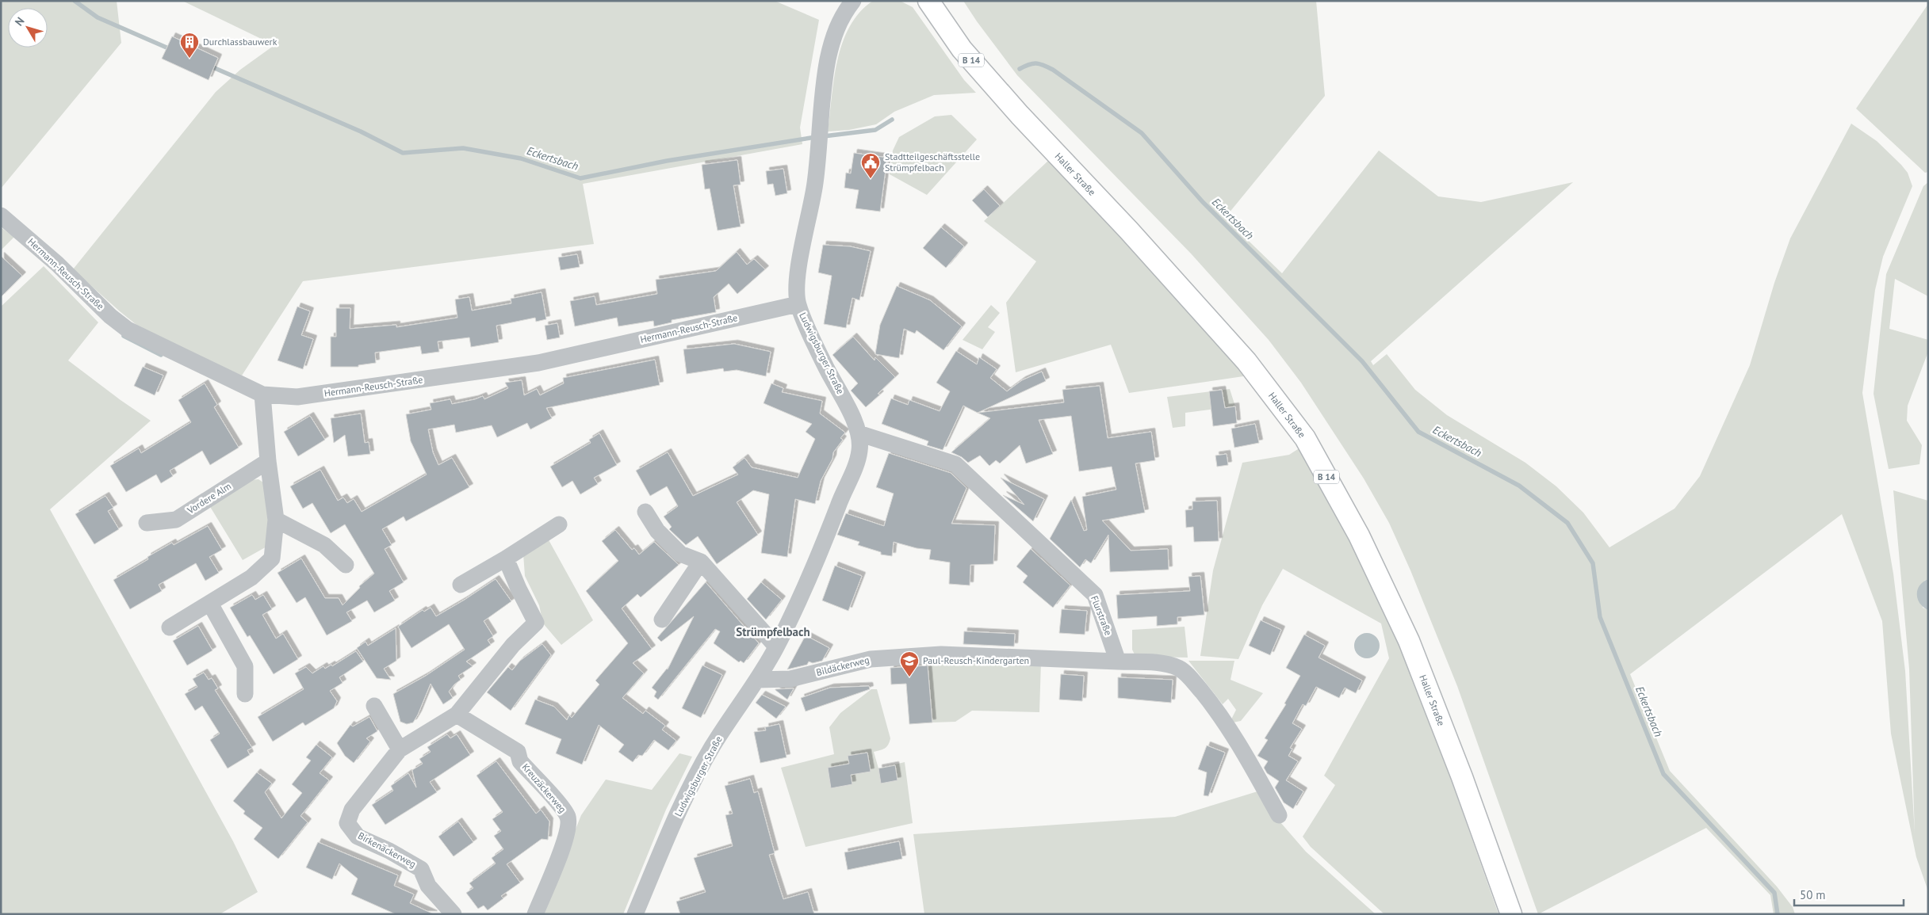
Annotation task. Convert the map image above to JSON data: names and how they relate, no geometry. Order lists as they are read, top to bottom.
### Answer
{
  "streets": {
    "main road": ["B 14", "Haller Straße"],
    "street": [
      "Hermann-Reusch-Straße",
      "Ludwigsburger Straße",
      "Vordere Alm",
      "Flurstraße",
      "Bildäckerweg",
      "Kreuzäckerweg",
      "Birkenäckerweg"
    ]
  },
  "crossings": [
    ["Hermann-Reusch-Straße", "Ludwigsburger Straße"],
    ["Ludwigsburger Straße", "Flurstraße"],
    ["Ludwigsburger Straße", "Bildäckerweg"],
    ["Flurstraße", "Bildäckerweg"]
  ],
  "districts": ["Strümpfelbach"],
  "water": ["Eckertsbach"],
  "places": {
    "building": ["Durchlassbauwerk"],
    "public building": ["Stadtteilgeschäftsstelle Strümpfelbach"],
    "school or university": ["Paul-Reusch-Kindergarten"]
  },
  "scale_bar": "50 m",
  "north": "top left"
}
